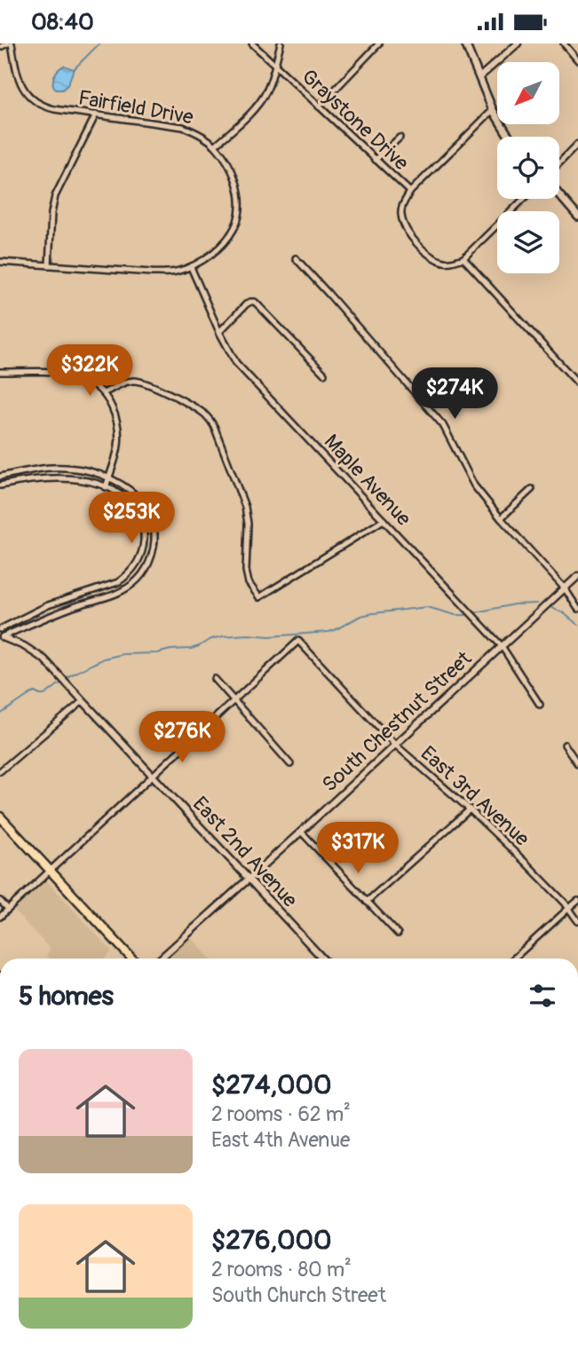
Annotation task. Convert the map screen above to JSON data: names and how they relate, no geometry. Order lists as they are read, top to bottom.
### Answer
{
  "streets": {
    "street": [
      "Fairfield Drive",
      "Graystone Drive",
      "Maple Avenue",
      "South Chestnut Street",
      "East 3rd Avenue",
      "East 2nd Avenue"
    ]
  },
  "crossings": [
    ["Fairfield Drive", "Maple Avenue"],
    ["Maple Avenue", "South Chestnut Street"],
    ["South Chestnut Street", "East 3rd Avenue"],
    ["South Chestnut Street", "East 2nd Avenue"]
  ],
  "north": "bottom left",
  "page": {
    "status": "08:40",
    "price": [
      "$322K",
      "$274K",
      "$253K",
      "$276K",
      "$317K"
    ],
    "heading": "5 homes",
    "list": [
      {
        "name": "$274,000",
        "note": "2 rooms · 62 m² · East 4th Avenue"
      },
      {
        "name": "$276,000",
        "note": "2 rooms · 80 m² · South Church Street"
      }
    ]
  }
}
